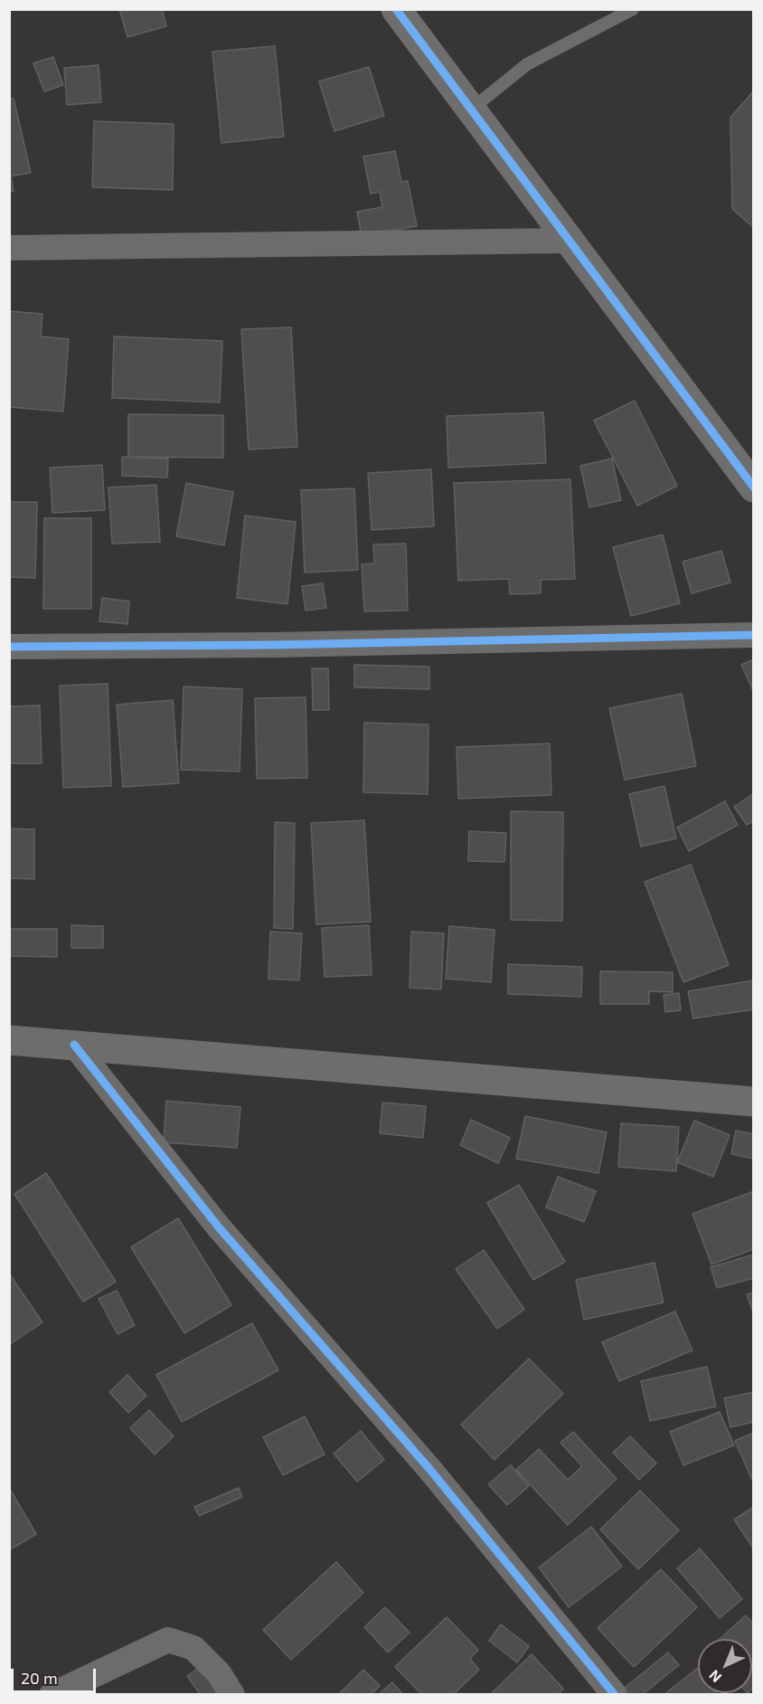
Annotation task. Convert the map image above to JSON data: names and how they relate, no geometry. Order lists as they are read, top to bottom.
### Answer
{
  "scale_bar": "20 m",
  "north": "bottom left"
}
